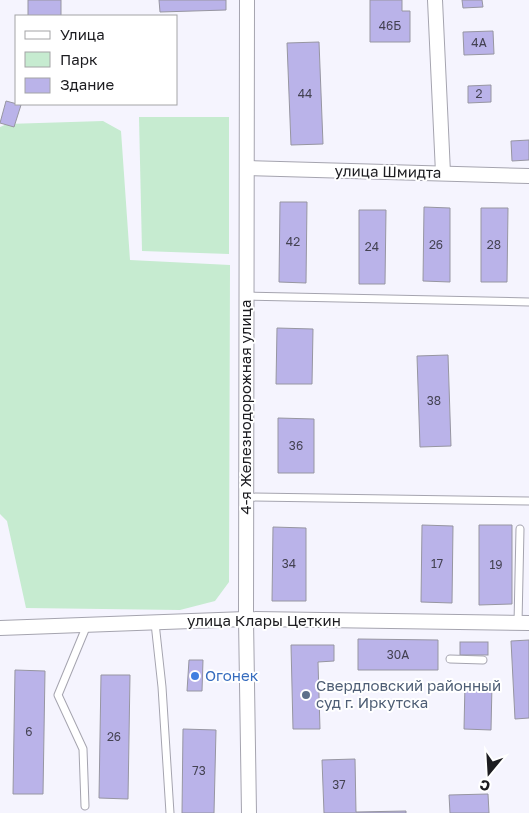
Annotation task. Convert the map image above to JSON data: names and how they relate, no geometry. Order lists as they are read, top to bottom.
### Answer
{
  "streets": {
    "street": ["улица Шмидта", "4-я Железнодорожная улица", "улица Клары Цеткин"]
  },
  "crossings": [
    ["улица Шмидта", "4-я Железнодорожная улица"],
    ["4-я Железнодорожная улица", "улица Клары Цеткин"]
  ],
  "places": ["Огонек", "Свердловский районный суд г. Иркутска"],
  "house_numbers": [
    "46Б",
    "4А",
    "44",
    "2",
    "42",
    "26",
    "28",
    "24",
    "38",
    "36",
    "34",
    "17",
    "19",
    "30А",
    "6",
    "26",
    "73",
    "37"
  ],
  "legend": ["Улица", "Парк", "Здание"],
  "north": "bottom"
}
